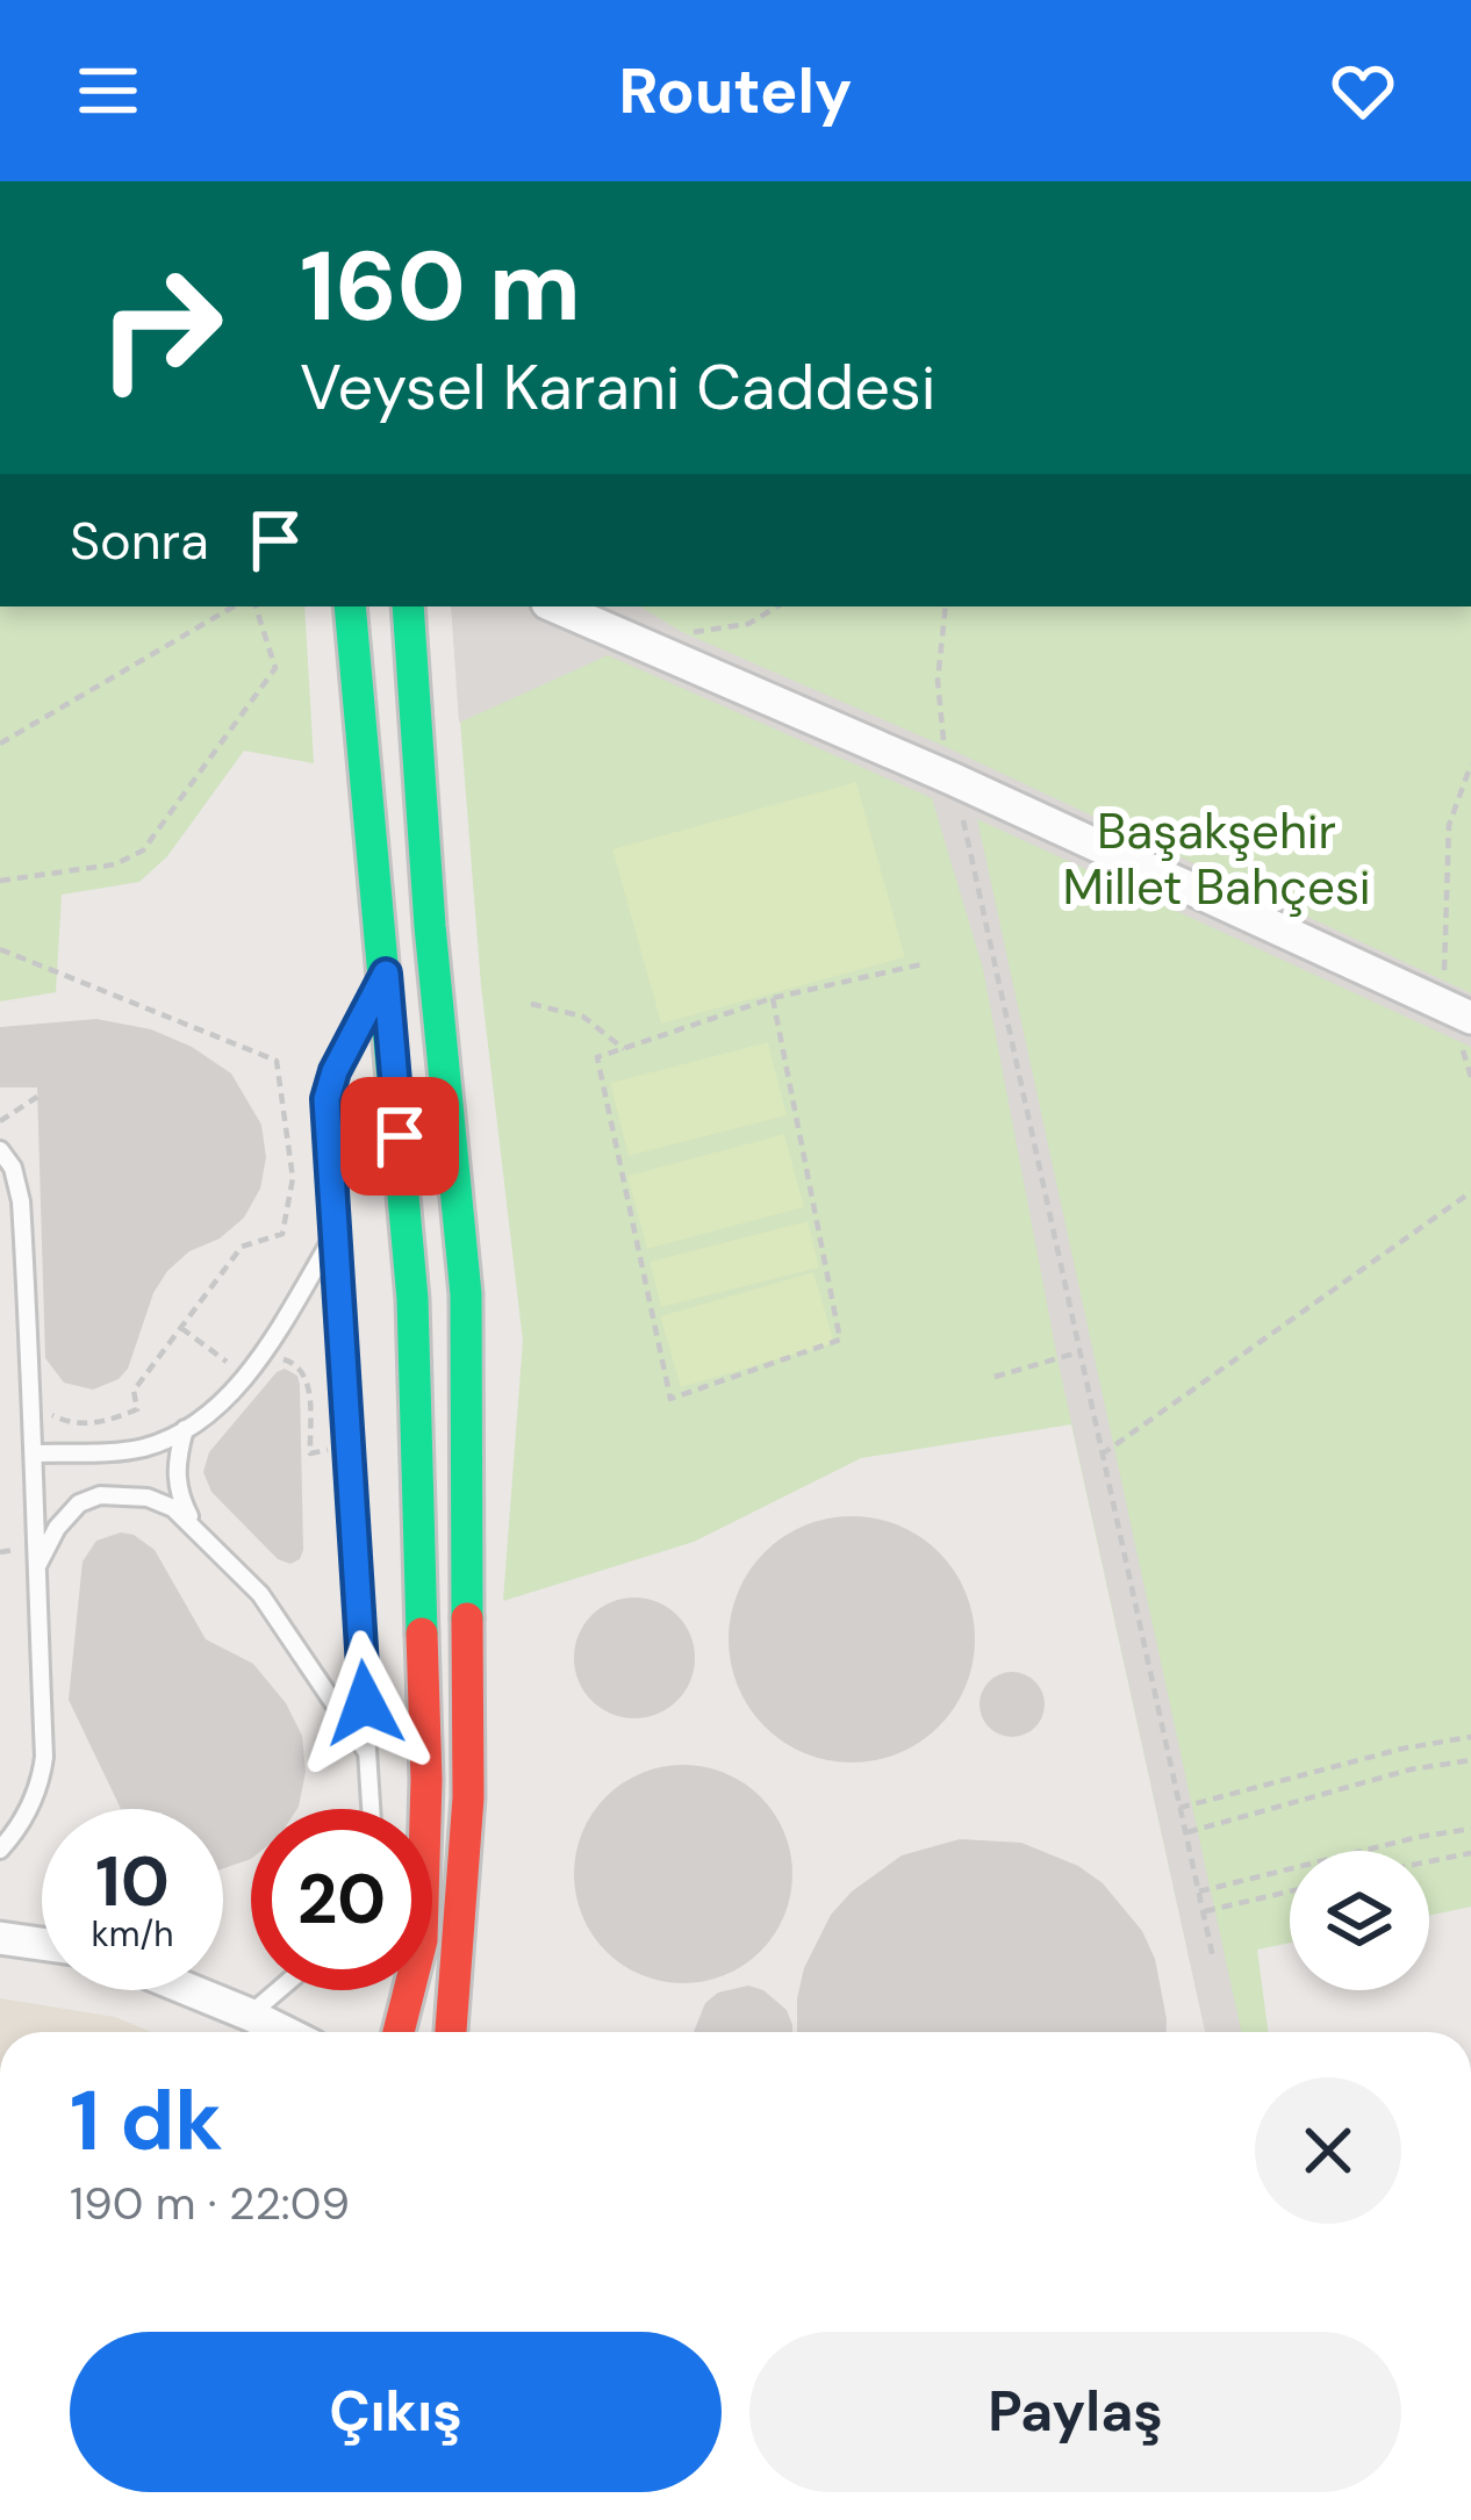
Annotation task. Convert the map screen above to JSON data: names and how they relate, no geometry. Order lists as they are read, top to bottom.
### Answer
{
  "parks": ["Başakşehir Millet Bahçesi"],
  "page": {
    "header": "Routely",
    "turn": ["160 m", "Veysel Karani Caddesi"],
    "then": "Sonra",
    "speed": "10 km/h",
    "limit": "20",
    "heading": ["1 dk", "190 m · 22:09"],
    "buttons": ["Çıkış", "Paylaş"]
  }
}
